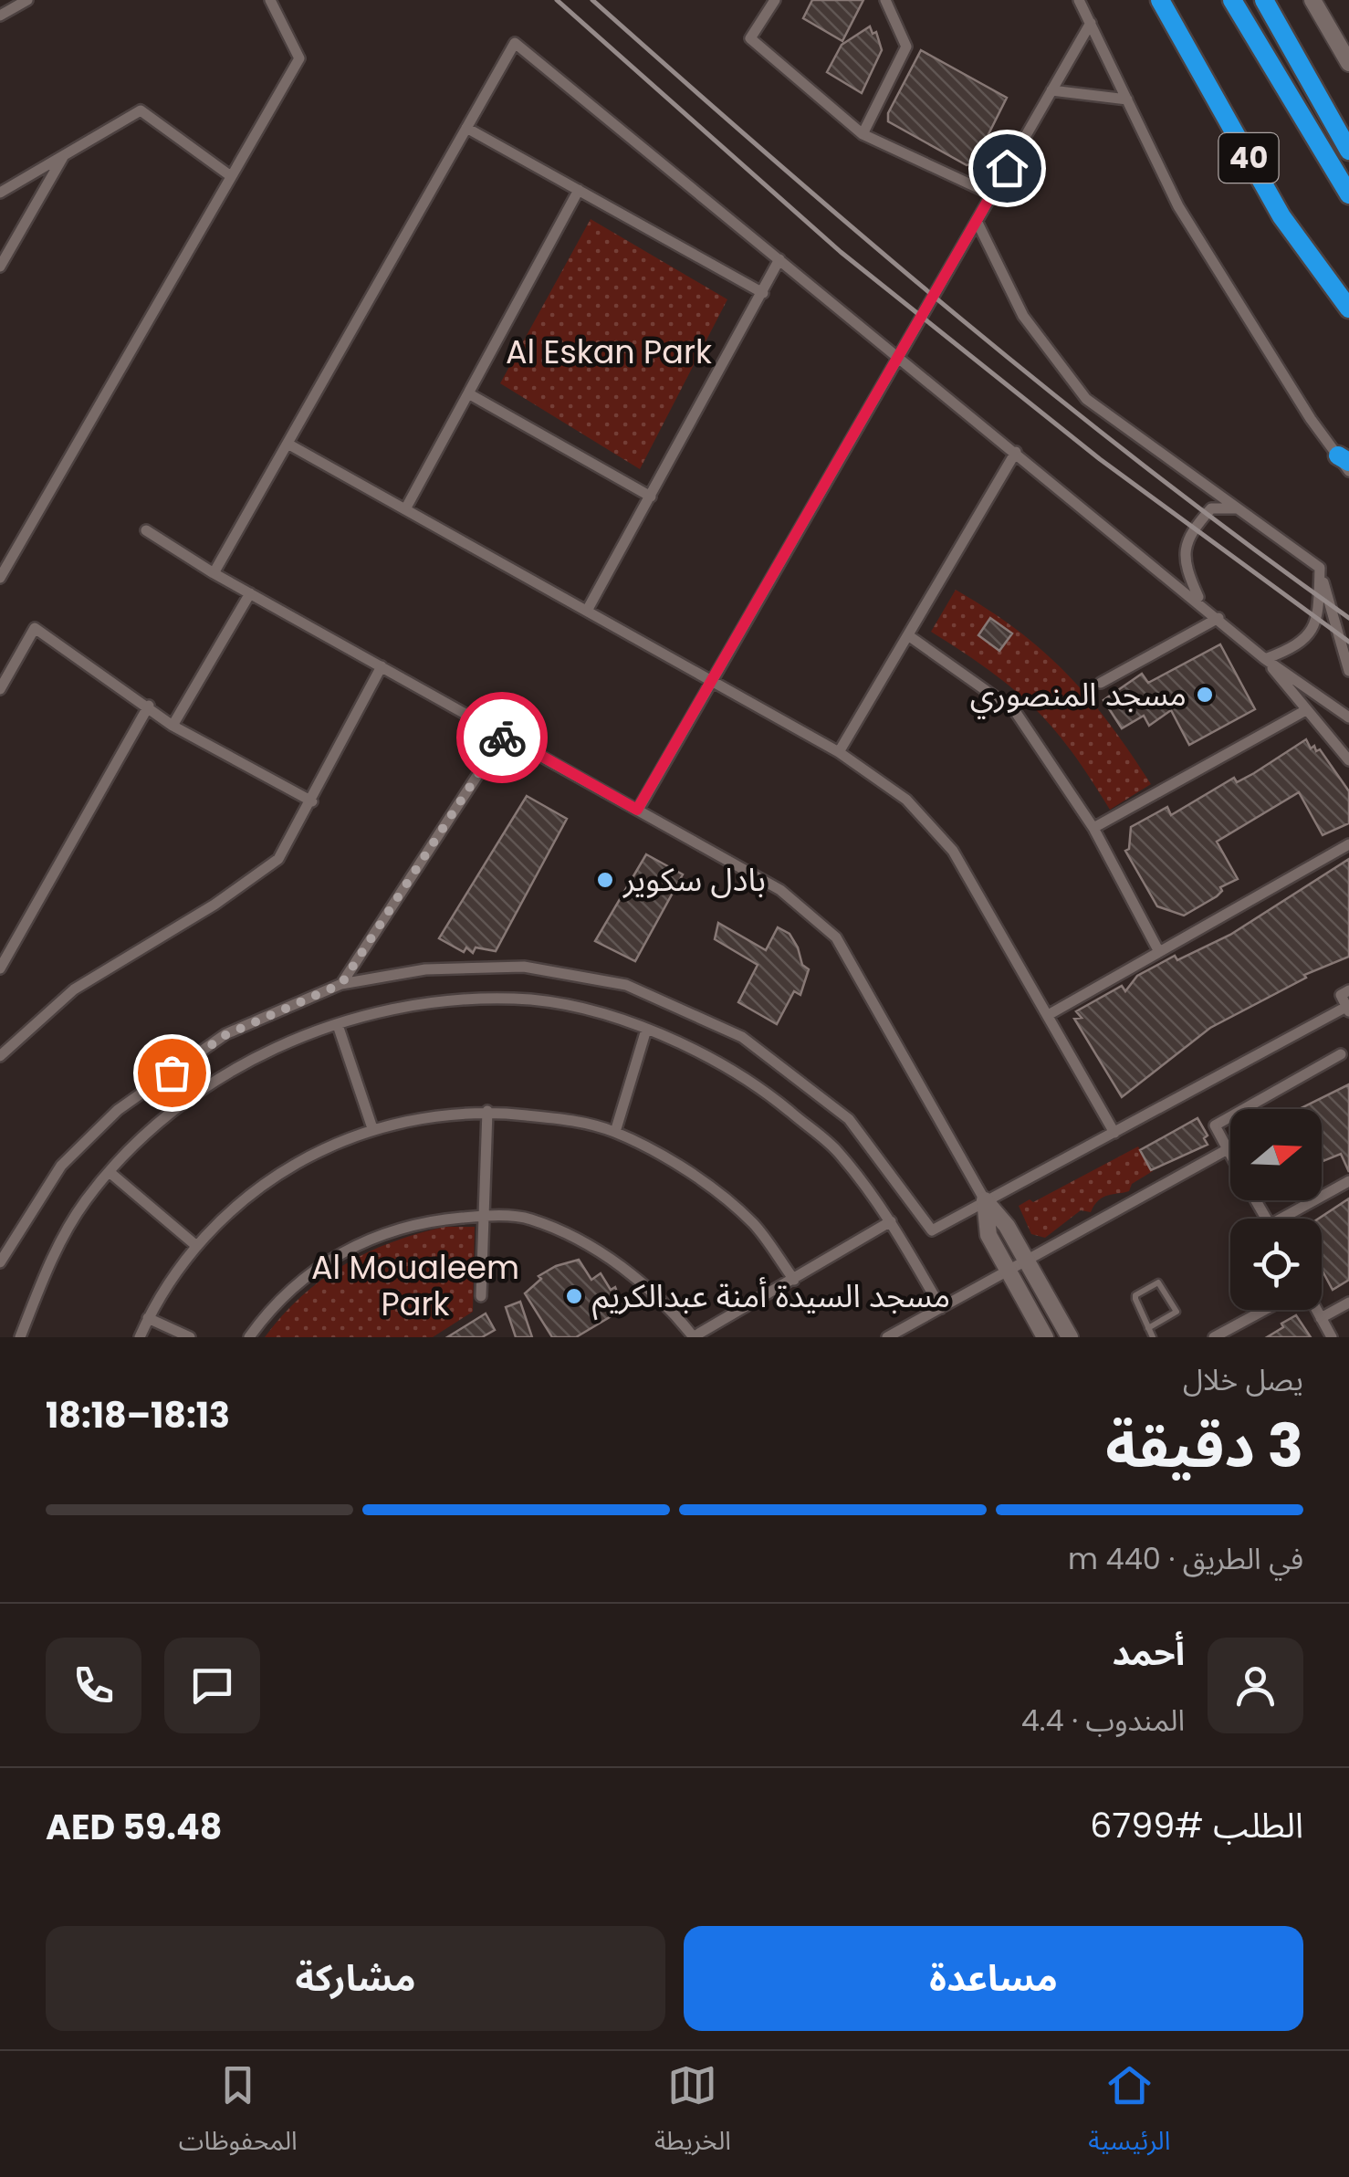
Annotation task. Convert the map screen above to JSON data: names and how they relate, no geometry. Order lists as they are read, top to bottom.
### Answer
{
  "streets": {
    "highway": ["40"]
  },
  "parks": ["Al Eskan Park", "Al Moualeem Park"],
  "places": ["مسجد المنصوري", "بادل سكوير", "مسجد السيدة أمنة عبدالكريم"],
  "north": "right",
  "page": {
    "heading": ["3 دقيقة", "يصل خلال", "18:13–18:18"],
    "panel": [
      "أحمد",
      "المندوب · 4.4",
      "الطلب #6799",
      "AED 59.48"
    ],
    "bar": "في الطريق · 440 m",
    "buttons": ["مساعدة", "مشاركة"],
    "tabs": ["الرئيسية", "الخريطة", "المحفوظات"]
  }
}
